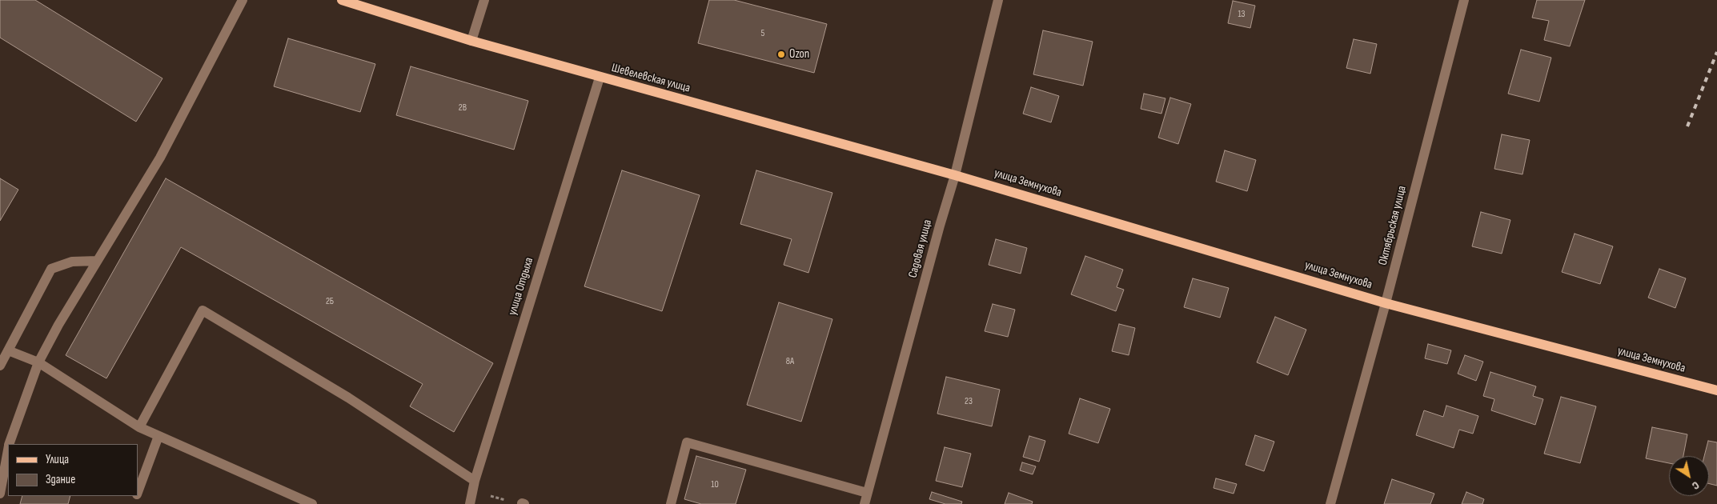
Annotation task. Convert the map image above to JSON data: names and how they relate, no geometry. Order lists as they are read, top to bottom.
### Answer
{
  "streets": {
    "main road": ["Шевелевская улица", "улица Земнухова"],
    "street": ["Октябрьская улица", "Садовая улица", "улица Отдыха"]
  },
  "crossings": [
    ["Шевелевская улица", "улица Земнухова"],
    ["Шевелевская улица", "Садовая улица"],
    ["Шевелевская улица", "улица Отдыха"],
    ["улица Земнухова", "Октябрьская улица"],
    ["улица Земнухова", "Садовая улица"]
  ],
  "places": ["Ozon"],
  "house_numbers": [
    "13",
    "5",
    "2В",
    "2Б",
    "8А",
    "23",
    "10"
  ],
  "legend": ["Улица", "Здание"],
  "north": "bottom right"
}
